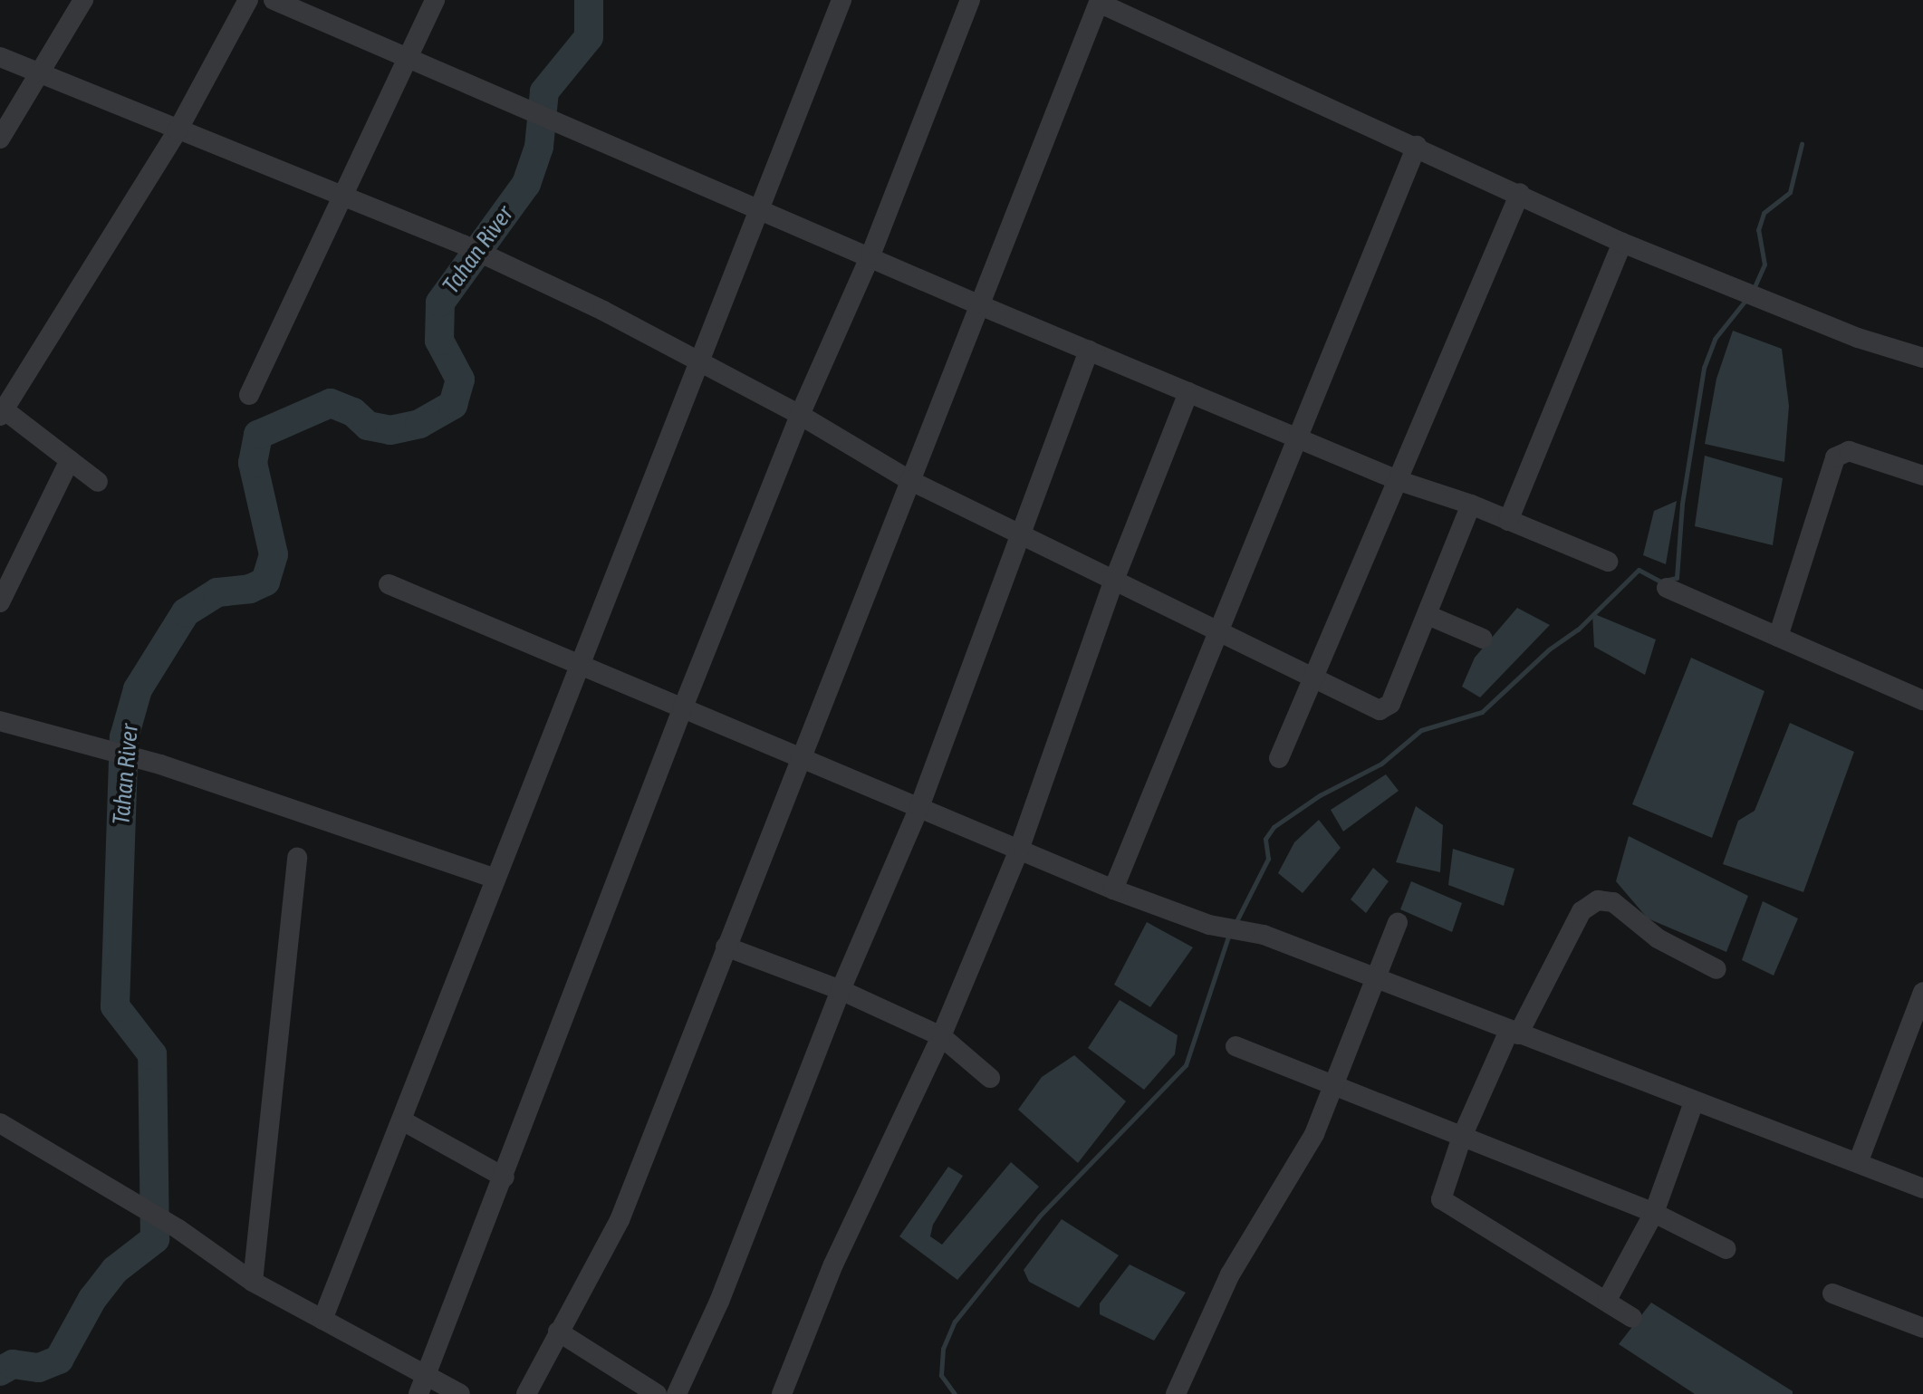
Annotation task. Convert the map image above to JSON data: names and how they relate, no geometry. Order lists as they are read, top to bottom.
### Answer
{
  "water": ["Tahan River"]
}
